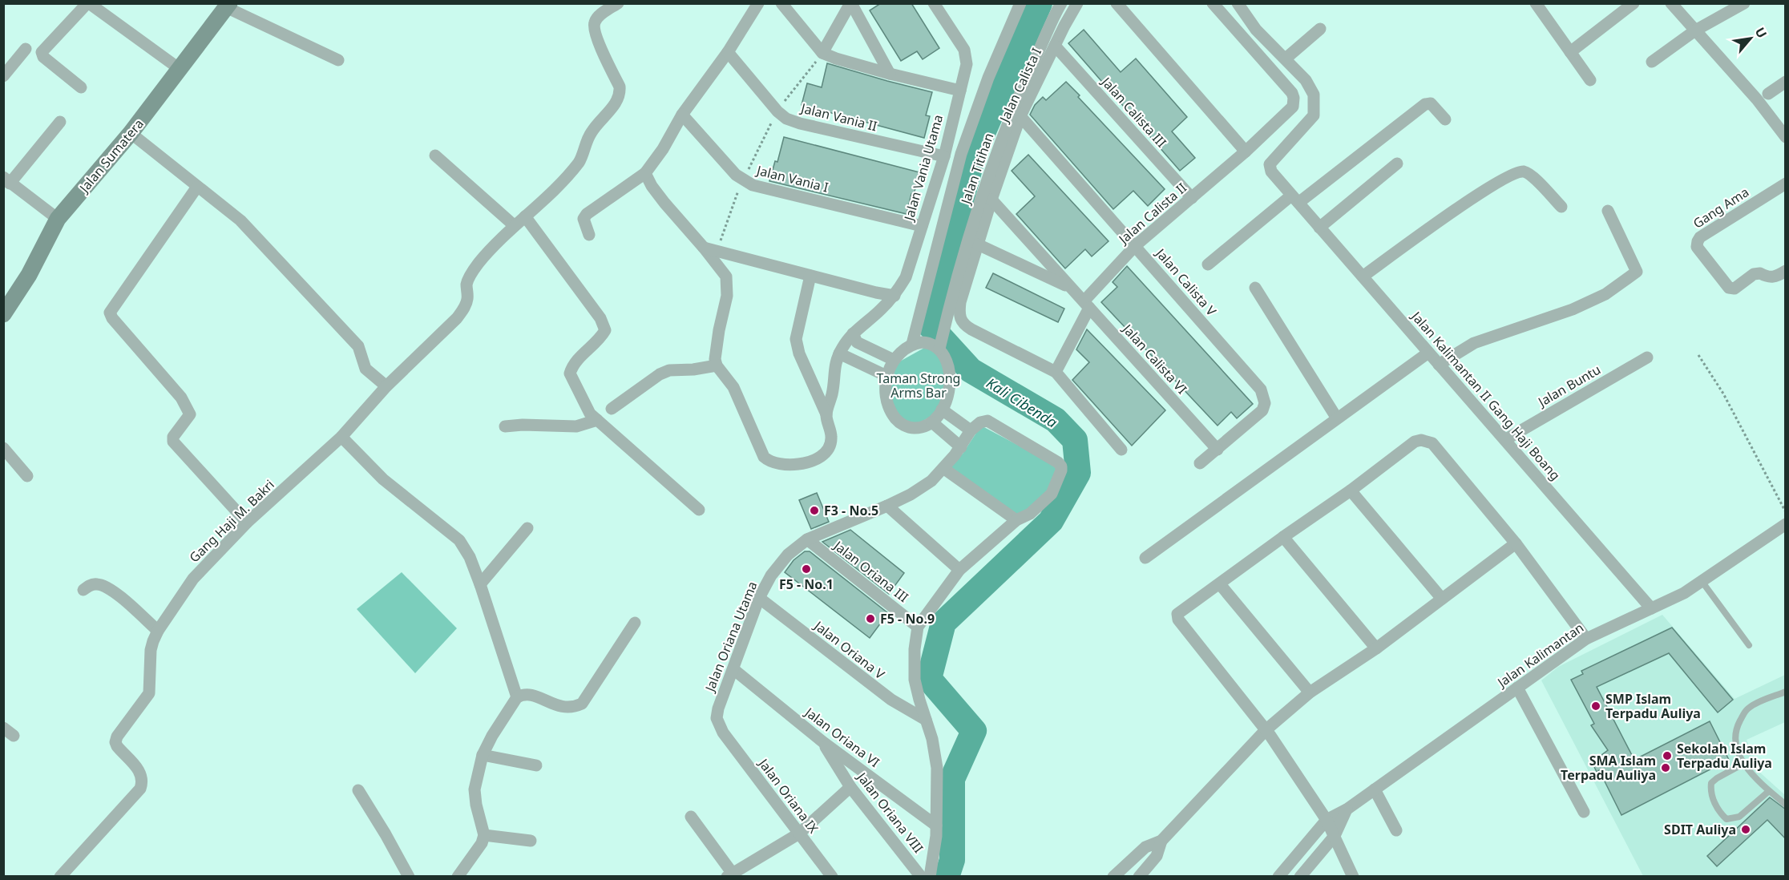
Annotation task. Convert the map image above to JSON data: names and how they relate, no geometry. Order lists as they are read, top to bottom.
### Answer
{
  "streets": {
    "street": [
      "Jalan Calista I",
      "Jalan Calista III",
      "Jalan Vania II",
      "Jalan Sumatera",
      "Jalan Vania Utama",
      "Jalan Titihan",
      "Jalan Vania I",
      "Gang Ama",
      "Jalan Calista II",
      "Jalan Calista V",
      "Jalan Calista VI",
      "Jalan Buntu",
      "Jalan Kalimantan II Gang Haji Boang",
      "Gang Haji M. Bakri",
      "Jalan Oriana III",
      "Jalan Oriana Utama",
      "Jalan Oriana V",
      "Jalan Kalimantan",
      "Jalan Oriana VI",
      "Jalan Oriana IX",
      "Jalan Oriana VIII"
    ]
  },
  "crossings": [
    ["Jalan Calista I", "Jalan Calista III"],
    ["Jalan Calista I", "Jalan Calista II"],
    ["Jalan Calista I", "Jalan Calista V"],
    ["Jalan Calista I", "Jalan Calista VI"],
    ["Jalan Calista III", "Jalan Calista II"],
    ["Jalan Vania II", "Jalan Vania Utama"],
    ["Jalan Vania Utama", "Jalan Vania I"],
    ["Jalan Calista II", "Jalan Calista V"],
    ["Jalan Calista II", "Jalan Calista VI"],
    ["Jalan Calista V", "Jalan Calista VI"],
    ["Jalan Buntu", "Jalan Kalimantan II Gang Haji Boang"],
    ["Jalan Kalimantan II Gang Haji Boang", "Jalan Kalimantan"],
    ["Jalan Oriana III", "Jalan Oriana Utama"],
    ["Jalan Oriana Utama", "Jalan Oriana V"],
    ["Jalan Oriana Utama", "Jalan Oriana VI"],
    ["Jalan Oriana Utama", "Jalan Oriana IX"],
    ["Jalan Oriana VI", "Jalan Oriana VIII"]
  ],
  "water": ["Kali Cibenda"],
  "parks": ["Taman Strong Arms Bar"],
  "places": [
    "F3 - No.5",
    "F5 - No.1",
    "F5 - No.9",
    "SMP Islam Terpadu Auliya",
    "Sekolah Islam Terpadu Auliya",
    "SMA Islam Terpadu Auliya",
    "SDIT Auliya"
  ],
  "north": "top right"
}
